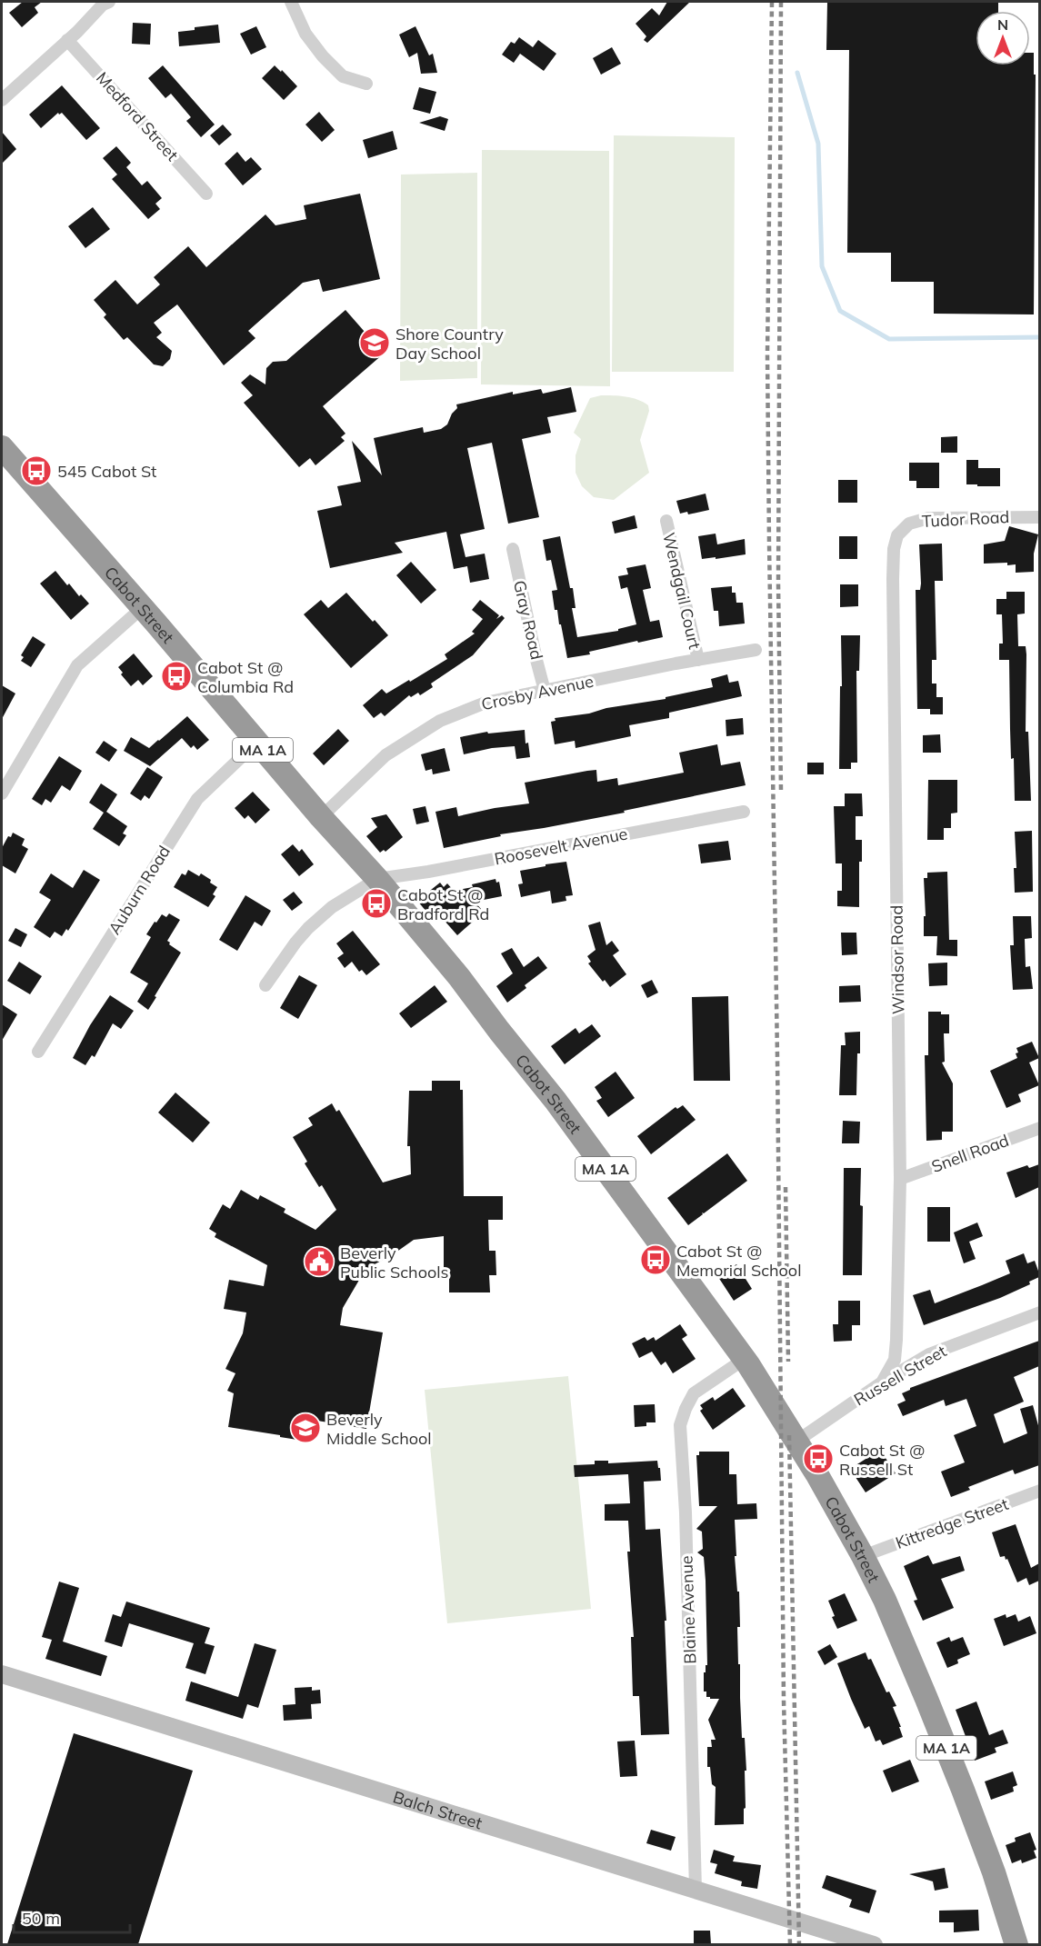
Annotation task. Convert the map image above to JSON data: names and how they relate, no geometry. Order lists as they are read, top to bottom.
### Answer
{
  "streets": {
    "highway": ["Cabot Street", "MA 1A"],
    "street": [
      "Medford Street",
      "Tudor Road",
      "Wendgail Court",
      "Gray Road",
      "Crosby Avenue",
      "Roosevelt Avenue",
      "Auburn Road",
      "Windsor Road",
      "Snell Road",
      "Russell Street",
      "Kittredge Street",
      "Blaine Avenue",
      "Balch Street"
    ]
  },
  "crossings": [
    ["Tudor Road", "Windsor Road"],
    ["Wendgail Court", "Crosby Avenue"],
    ["Cabot Street", "Crosby Avenue"],
    ["Cabot Street", "Roosevelt Avenue"],
    ["Cabot Street", "Auburn Road"],
    ["Cabot Street", "Russell Street"],
    ["Cabot Street", "Kittredge Street"],
    ["Cabot Street", "Blaine Avenue"],
    ["Gray Road", "Crosby Avenue"],
    ["Windsor Road", "Snell Road"],
    ["Windsor Road", "Russell Street"],
    ["Blaine Avenue", "Balch Street"]
  ],
  "places": {
    "school or university": ["Shore Country Day School", "Beverly Middle School"],
    "bus stop": [
      "545 Cabot St",
      "Cabot St @ Columbia Rd",
      "Cabot St @ Bradford Rd",
      "Cabot St @ Memorial School",
      "Cabot St @ Russell St"
    ],
    "public building": ["Beverly Public Schools"]
  },
  "scale_bar": "50 m",
  "north": "top"
}
